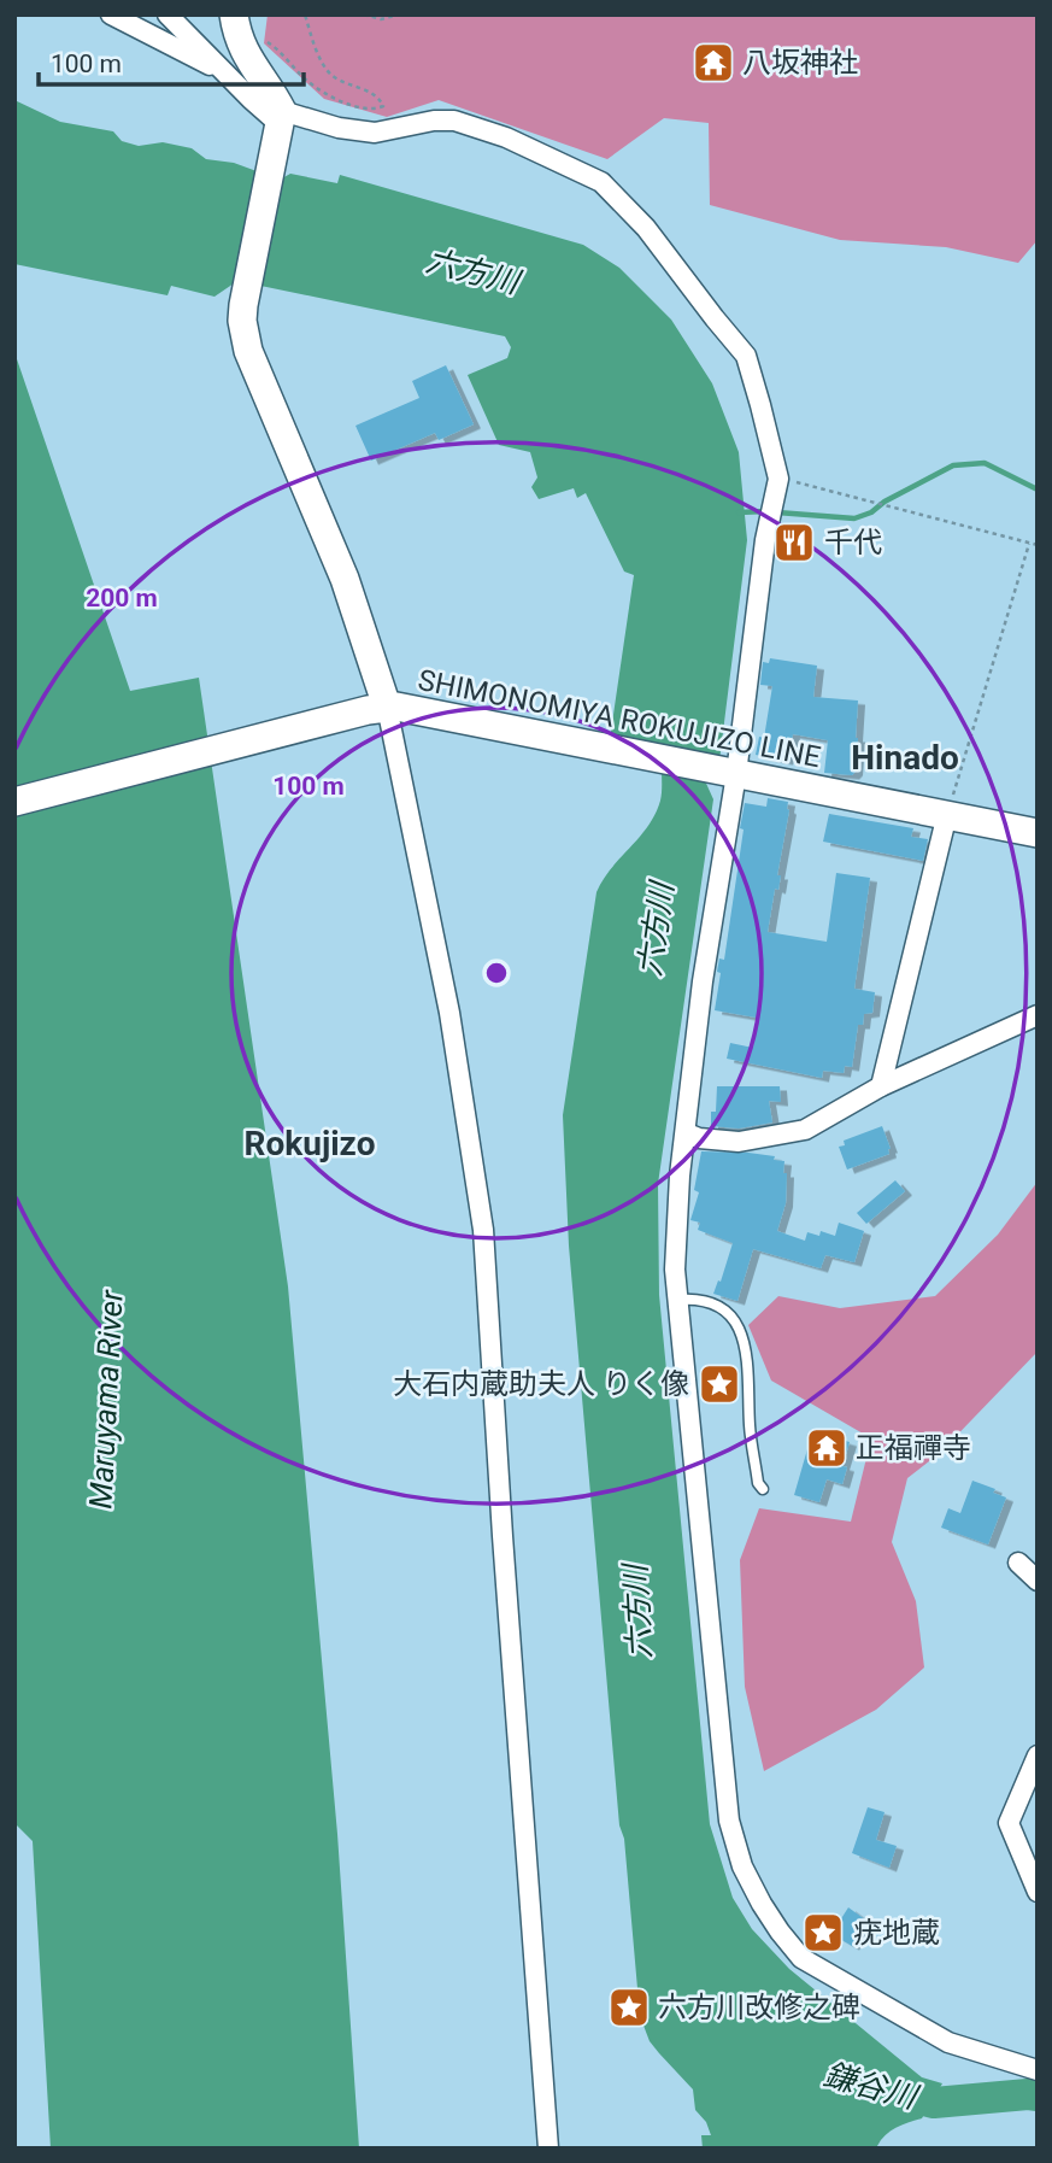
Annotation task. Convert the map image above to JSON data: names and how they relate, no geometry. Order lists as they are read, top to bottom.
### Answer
{
  "streets": {
    "main road": ["SHIMONOMIYA ROKUJIZO LINE"]
  },
  "districts": ["Hinado", "Rokujizo"],
  "water": ["六方川", "Maruyama River", "鎌谷川"],
  "places": {
    "temple": ["八坂神社", "正福禪寺"],
    "restaurant": ["千代"],
    "place": ["大石内蔵助夫人 りく像", "疣地蔵", "六方川改修之碑"]
  },
  "scale_bar": "100 m",
  "rings": ["200 m", "100 m"]
}
